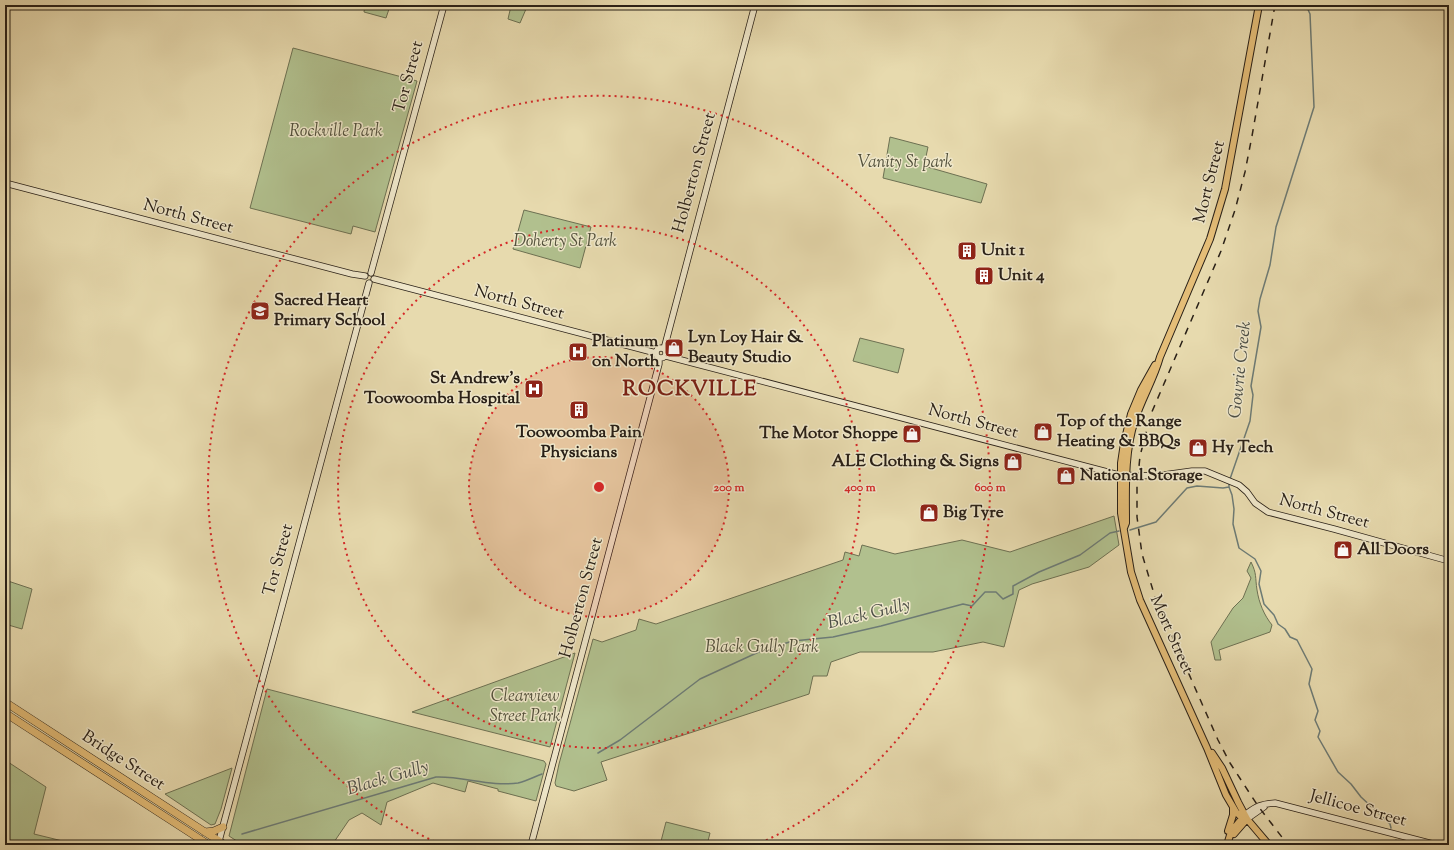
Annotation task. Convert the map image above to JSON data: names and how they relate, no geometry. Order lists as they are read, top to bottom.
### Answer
{
  "streets": {
    "highway": ["Bridge Street"],
    "main road": ["Mort Street"],
    "street": [
      "Tor Street",
      "Holberton Street",
      "North Street",
      "Jellicoe Street"
    ]
  },
  "crossings": [
    ["Tor Street", "North Street"],
    ["Tor Street", "Bridge Street"],
    ["Holberton Street", "North Street"],
    ["Mort Street", "North Street"],
    ["Mort Street", "Jellicoe Street"]
  ],
  "districts": ["ROCKVILLE"],
  "water": ["Gowrie Creek", "Black Gully"],
  "parks": [
    "Rockville Park",
    "Vanity St park",
    "Doherty St Park",
    "Black Gully Park",
    "Clearview Street Park"
  ],
  "places": {
    "building": ["Unit 1", "Unit 4", "Toowoomba Pain Physicians"],
    "school or university": ["Sacred Heart Primary School"],
    "shop": [
      "Lyn Loy Hair & Beauty Studio",
      "Top of the Range Heating & BBQs",
      "The Motor Shoppe",
      "Hy Tech",
      "ALE Clothing & Signs",
      "National Storage",
      "Big Tyre",
      "All Doors"
    ],
    "hospital": ["Platinum on North", "St Andrew's Toowoomba Hospital"]
  },
  "rings": ["200 m", "400 m", "600 m"]
}
